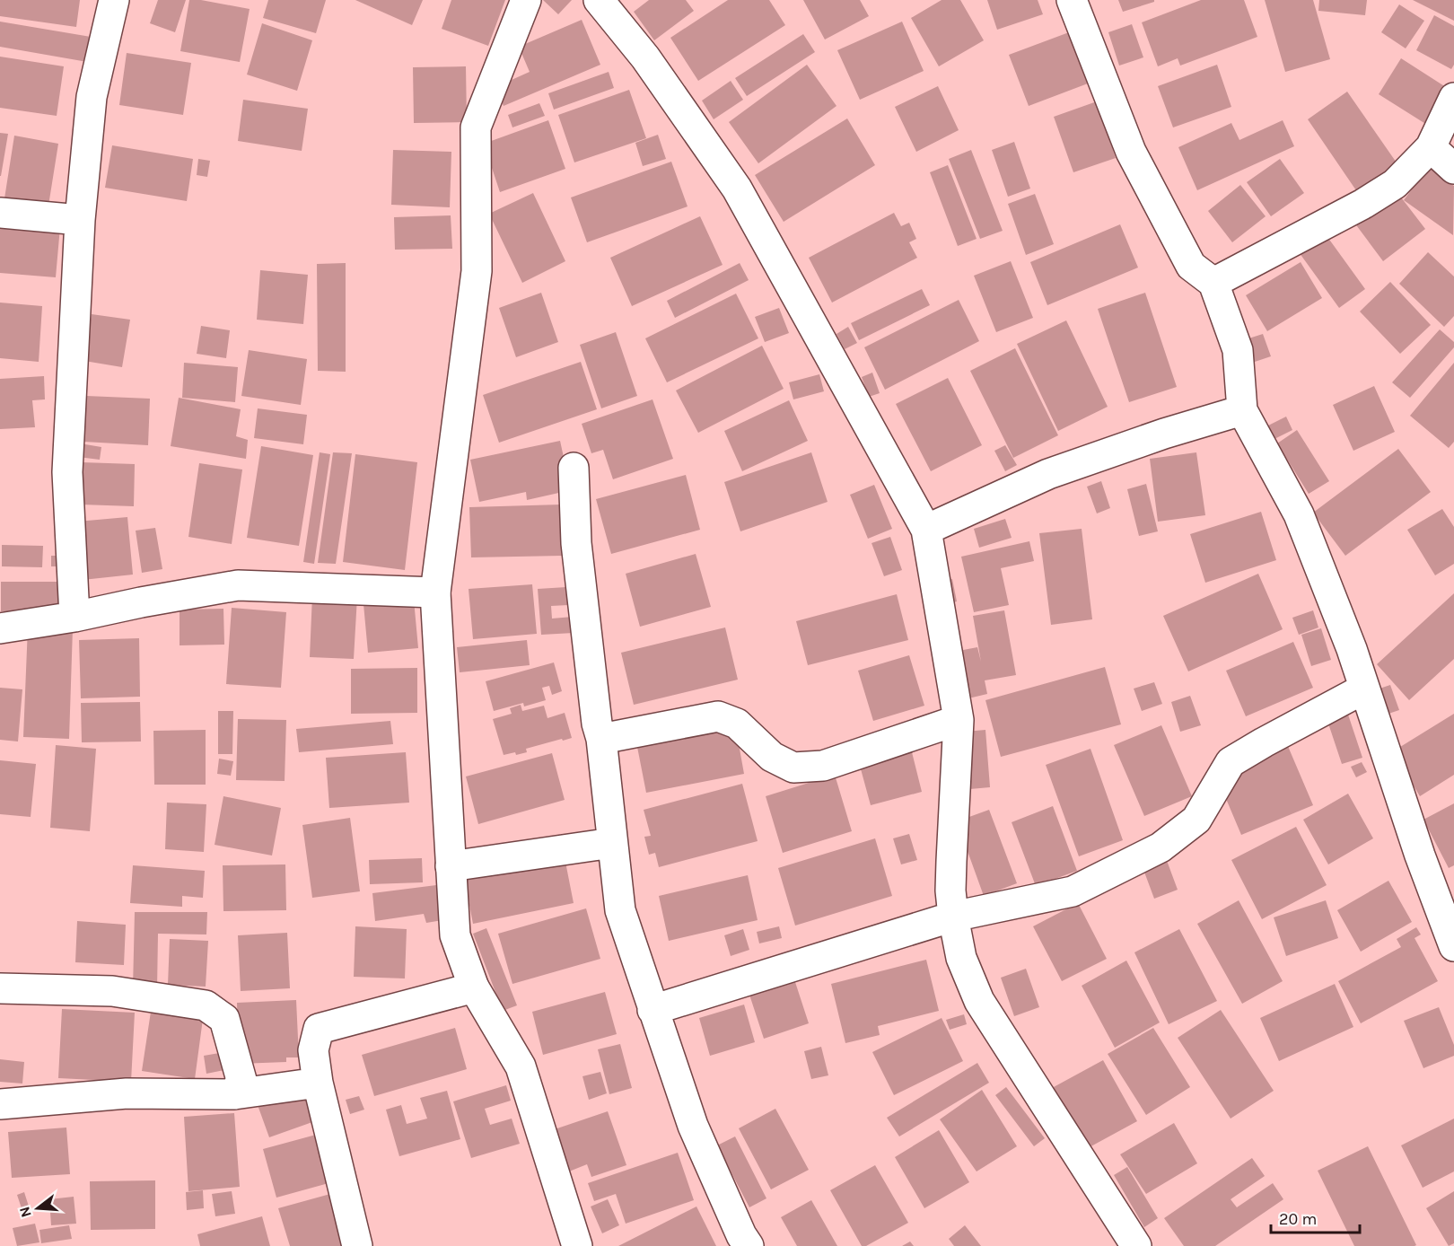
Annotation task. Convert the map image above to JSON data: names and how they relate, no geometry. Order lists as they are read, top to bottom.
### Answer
{
  "scale_bar": "20 m",
  "north": "left"
}
